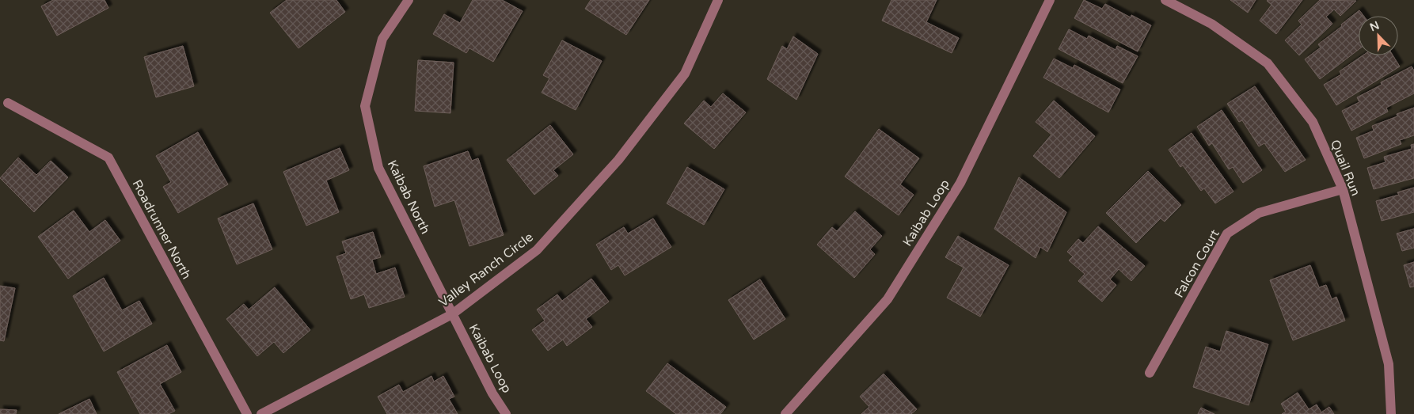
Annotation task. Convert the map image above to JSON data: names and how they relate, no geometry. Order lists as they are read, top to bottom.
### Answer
{
  "streets": {
    "street": [
      "Quail Run",
      "Kaibab North",
      "Kaibab Loop",
      "Roadrunner North",
      "Falcon Court",
      "Valley Ranch Circle"
    ]
  },
  "crossings": [
    ["Quail Run", "Falcon Court"],
    ["Kaibab North", "Kaibab Loop"],
    ["Kaibab North", "Valley Ranch Circle"],
    ["Kaibab Loop", "Valley Ranch Circle"]
  ],
  "north": "top left"
}
